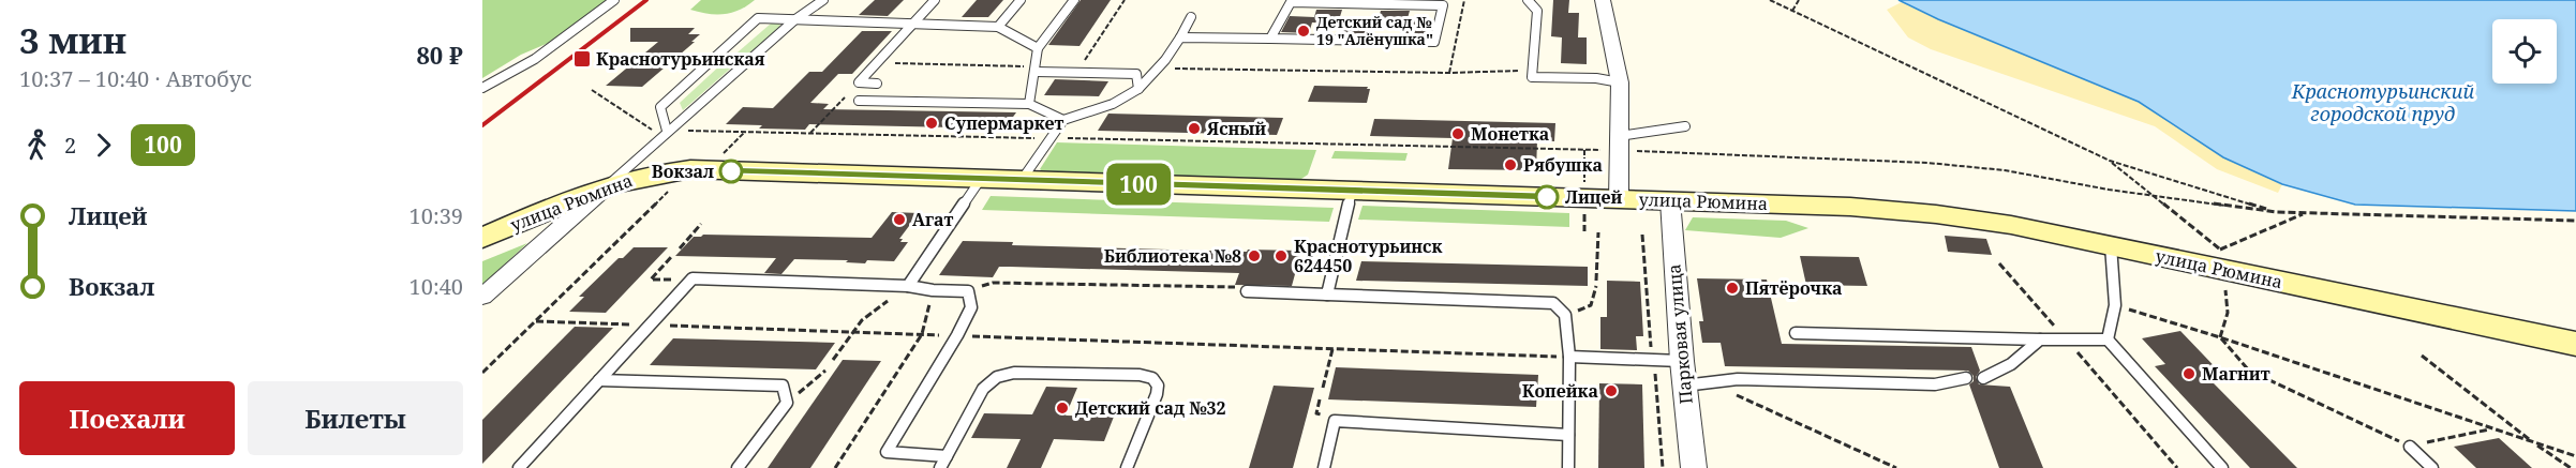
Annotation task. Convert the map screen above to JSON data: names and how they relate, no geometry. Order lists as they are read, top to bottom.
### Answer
{
  "streets": {
    "main road": ["улица Рюмина"],
    "street": ["Парковая улица"]
  },
  "crossings": [
    ["улица Рюмина", "Парковая улица"]
  ],
  "water": ["Краснотурьинский городской пруд"],
  "places": {
    "other": [
      "Детский сад № 19 \"Алёнушка\"",
      "Супермаркет",
      "Ясный",
      "Монетка",
      "Рябушка",
      "Вокзал",
      "Лицей",
      "Агат",
      "Библиотека №8",
      "Краснотурьинск 624450",
      "Пятёрочка",
      "Магнит",
      "Копейка",
      "Детский сад №32"
    ],
    "transit": ["Краснотурьинская"]
  },
  "lines": ["bus line 100"],
  "page": {
    "heading": ["3 мин", "10:37 – 10:40 · Автобус", "80 ₽"],
    "on_map": "100",
    "legs": ["2", "100"],
    "list": [
      {
        "name": "Лицей",
        "value": "10:39"
      },
      {
        "name": "Вокзал",
        "value": "10:40"
      }
    ],
    "buttons": ["Поехали", "Билеты"]
  }
}
